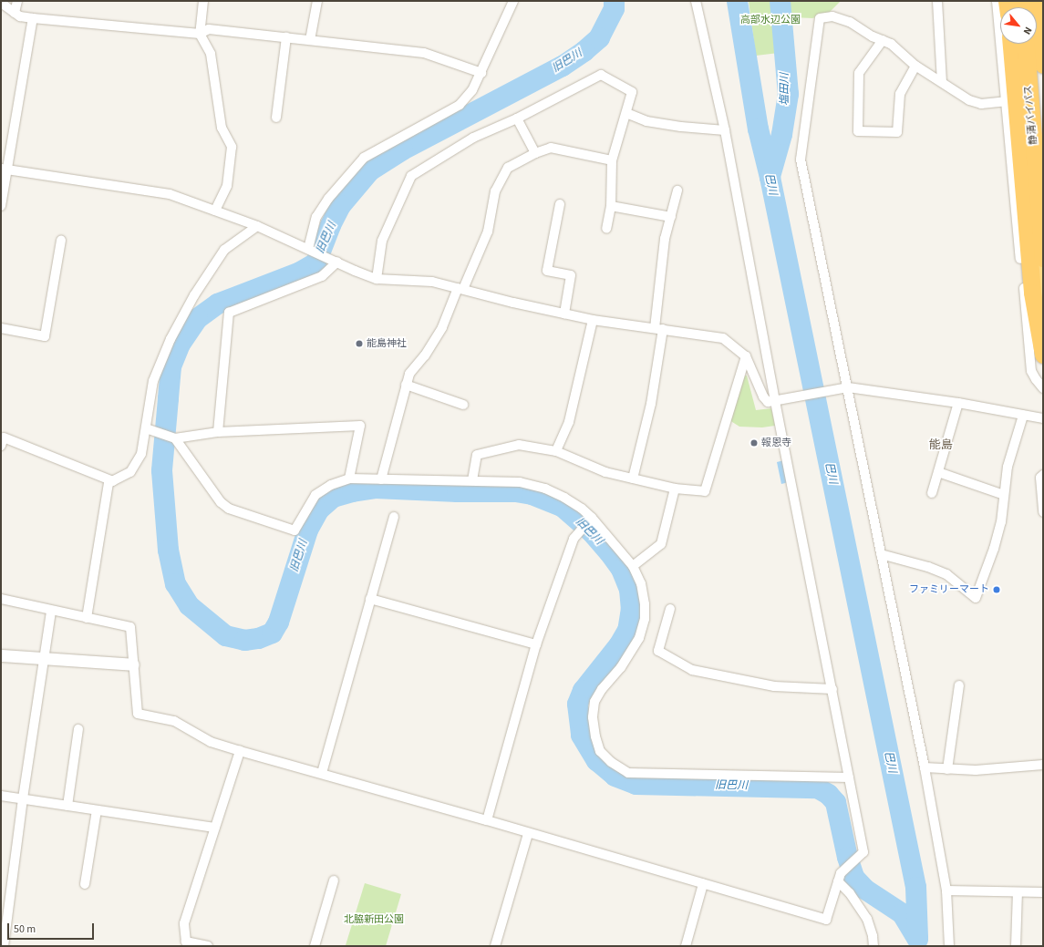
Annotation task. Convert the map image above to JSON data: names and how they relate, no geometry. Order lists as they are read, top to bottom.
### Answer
{
  "streets": {
    "highway": ["静清バイパス"]
  },
  "districts": ["能島"],
  "water": ["旧巴川", "塩田川", "巴川"],
  "parks": ["高部水辺公園", "北脇新田公園"],
  "places": ["能島神社", "報恩寺", "ファミリーマート"],
  "scale_bar": "50 m",
  "north": "bottom right"
}
